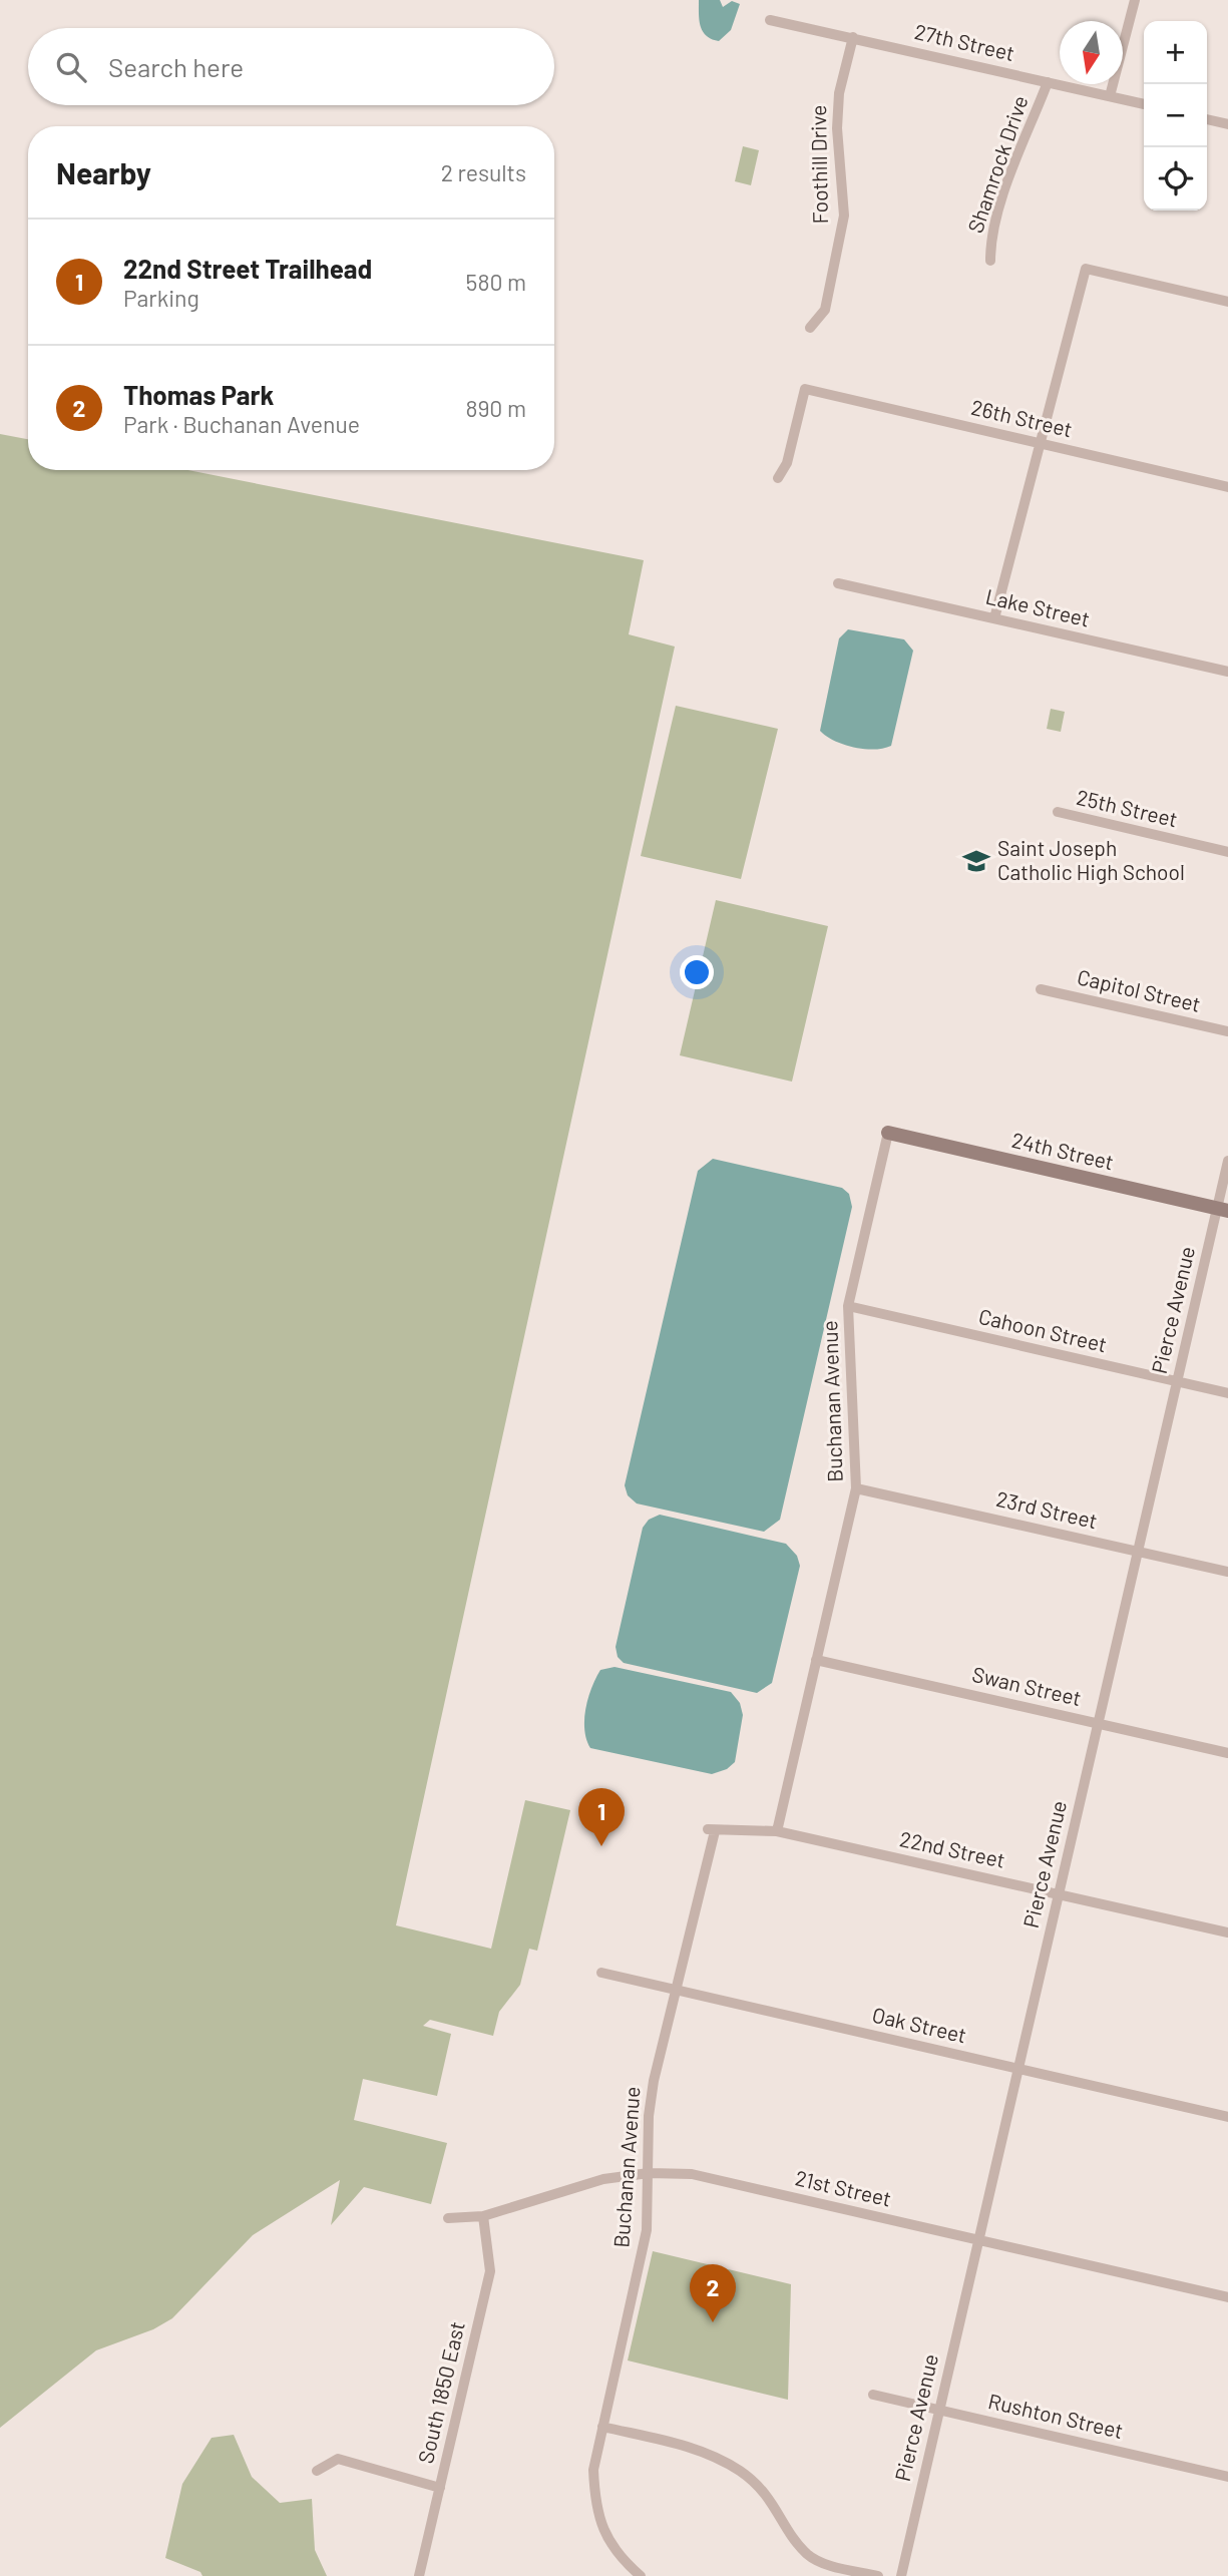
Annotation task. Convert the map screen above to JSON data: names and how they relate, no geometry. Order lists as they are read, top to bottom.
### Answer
{
  "streets": {
    "street": [
      "27th Street",
      "Foothill Drive",
      "Shamrock Drive",
      "26th Street",
      "Lake Street",
      "25th Street",
      "Capitol Street",
      "24th Street",
      "Pierce Avenue",
      "Cahoon Street",
      "Buchanan Avenue",
      "23rd Street",
      "Swan Street",
      "22nd Street",
      "Oak Street",
      "21st Street",
      "South 1850 East",
      "Rushton Street"
    ]
  },
  "crossings": [
    ["27th Street", "Foothill Drive"],
    ["27th Street", "Shamrock Drive"],
    ["24th Street", "Pierce Avenue"],
    ["24th Street", "Buchanan Avenue"],
    ["Pierce Avenue", "Cahoon Street"],
    ["Pierce Avenue", "23rd Street"],
    ["Pierce Avenue", "Swan Street"],
    ["Pierce Avenue", "22nd Street"],
    ["Pierce Avenue", "Oak Street"],
    ["Pierce Avenue", "21st Street"],
    ["Pierce Avenue", "Rushton Street"],
    ["Cahoon Street", "Buchanan Avenue"],
    ["Buchanan Avenue", "23rd Street"],
    ["Buchanan Avenue", "Swan Street"],
    ["Buchanan Avenue", "22nd Street"],
    ["Buchanan Avenue", "Oak Street"],
    ["Buchanan Avenue", "21st Street"],
    ["21st Street", "South 1850 East"]
  ],
  "places": {
    "school or university": ["Saint Joseph Catholic High School"]
  },
  "north": "bottom",
  "page": {
    "map_buttons": ["+", "−"],
    "search": "Search here",
    "heading": ["Nearby", "2 results"],
    "list": [
      {
        "mark": "1",
        "name": "22nd Street Trailhead",
        "note": "Parking",
        "value": "580 m"
      },
      {
        "mark": "2",
        "name": "Thomas Park",
        "note": "Park · Buchanan Avenue",
        "value": "890 m"
      }
    ],
    "pins": ["1", "2"]
  }
}
